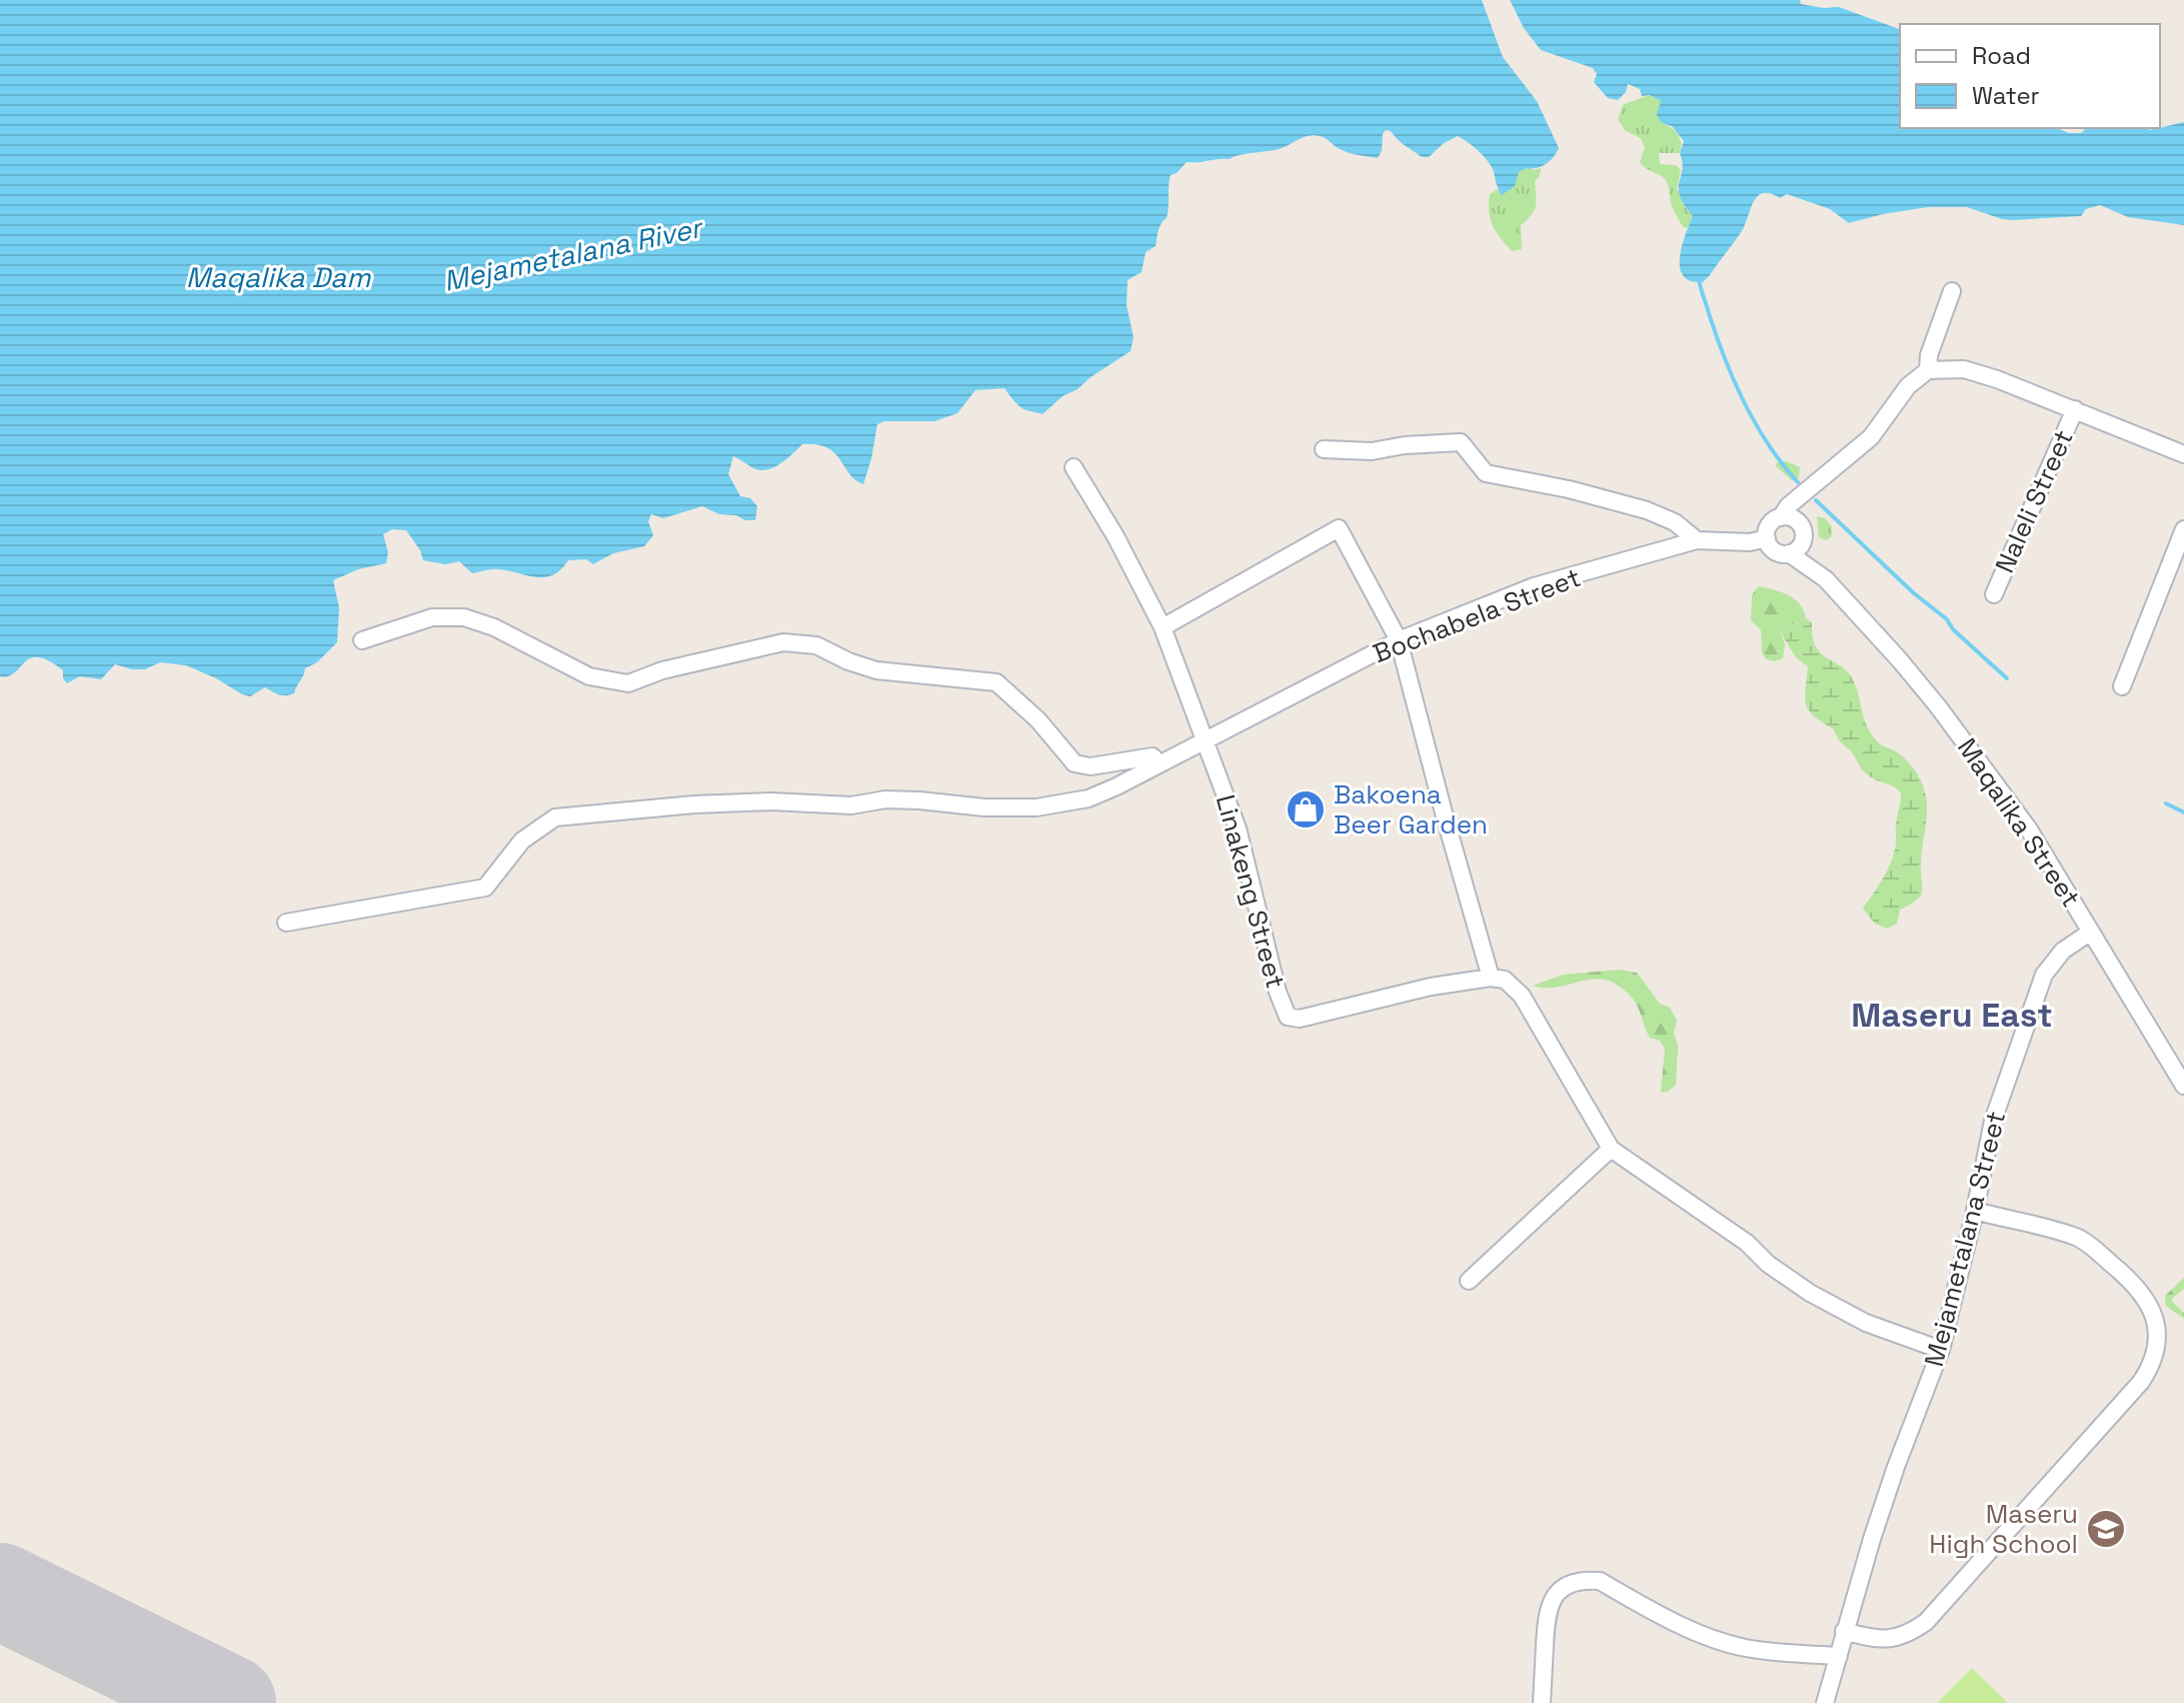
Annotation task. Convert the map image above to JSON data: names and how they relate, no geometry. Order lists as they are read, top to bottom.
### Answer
{
  "streets": {
    "street": [
      "Naleli Street",
      "Bochabela Street",
      "Maqalika Street",
      "Linakeng Street",
      "Mejametalana Street"
    ]
  },
  "crossings": [
    ["Bochabela Street", "Maqalika Street"],
    ["Bochabela Street", "Linakeng Street"],
    ["Maqalika Street", "Mejametalana Street"]
  ],
  "districts": ["Maseru East"],
  "water": ["Mejametalana River", "Maqalika Dam"],
  "places": {
    "shop": ["Bakoena Beer Garden"],
    "school or university": ["Maseru High School"]
  },
  "legend": ["Road", "Water"]
}
